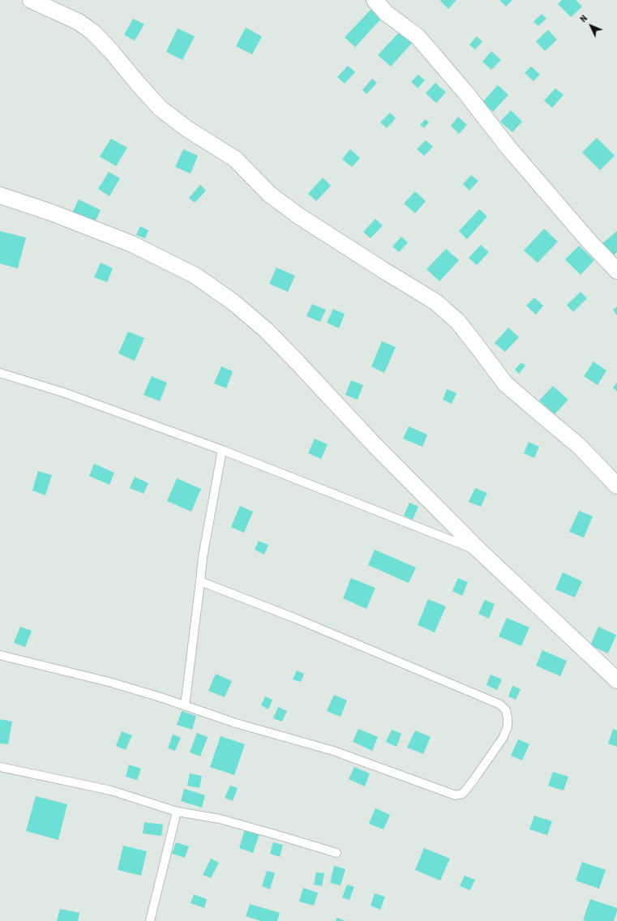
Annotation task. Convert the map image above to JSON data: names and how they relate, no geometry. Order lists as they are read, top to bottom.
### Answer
{
  "north": "top left"
}
